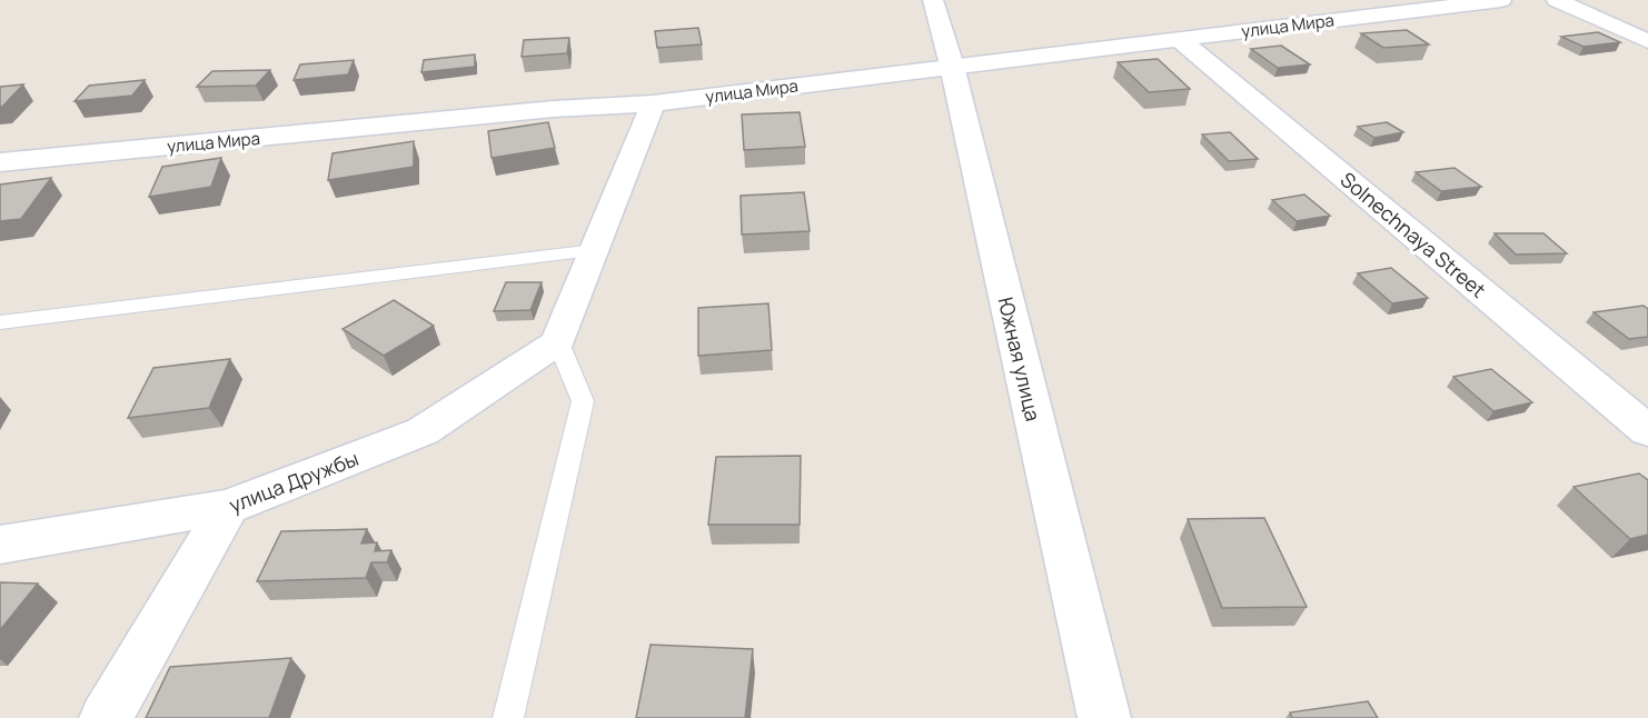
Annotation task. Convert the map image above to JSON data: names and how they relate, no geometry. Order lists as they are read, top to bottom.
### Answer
{
  "streets": {
    "street": [
      "улица Мира",
      "Solnechnaya Street",
      "Южная улица",
      "улица Дружбы"
    ]
  },
  "crossings": [
    ["улица Мира", "Solnechnaya Street"],
    ["улица Мира", "Южная улица"]
  ]
}
